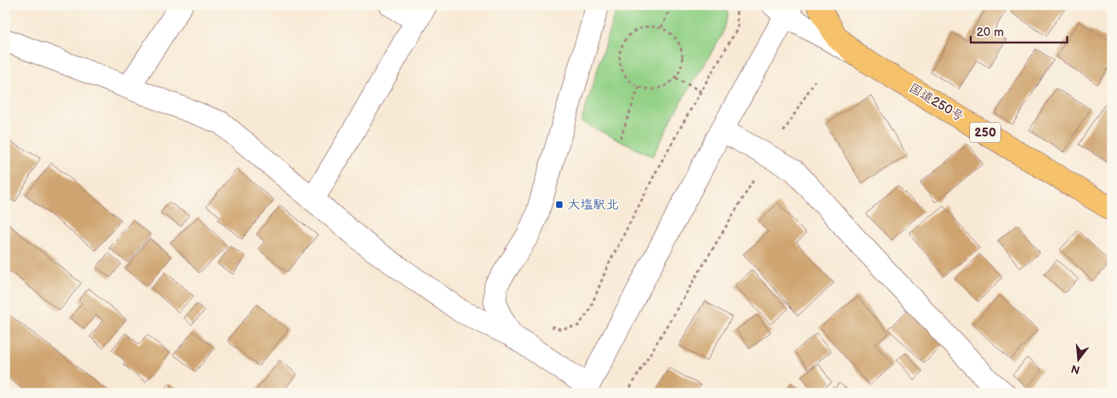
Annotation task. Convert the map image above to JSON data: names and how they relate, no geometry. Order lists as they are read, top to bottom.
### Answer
{
  "streets": {
    "highway": ["国道250号", "250"]
  },
  "places": {
    "transit": ["大塩駅北"]
  },
  "scale_bar": "20 m",
  "north": "bottom"
}
